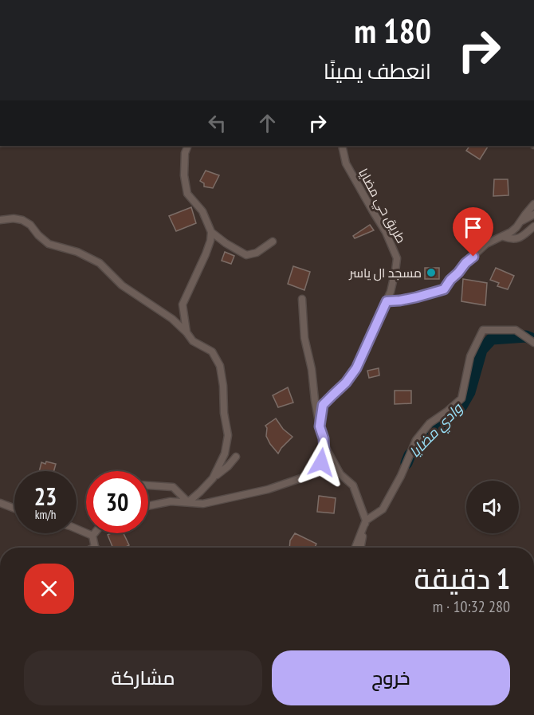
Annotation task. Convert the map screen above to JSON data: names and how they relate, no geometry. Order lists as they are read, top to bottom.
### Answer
{
  "streets": {
    "street": ["طريق حي مضايا"]
  },
  "water": ["وادي مضايا"],
  "places": ["مسجد ال ياسر"],
  "page": {
    "turn": ["180 m", "انعطف يمينًا"],
    "speed": "23 km/h",
    "limit": "30",
    "heading": ["1 دقيقة", "280 m · 10:32"],
    "buttons": ["خروج", "مشاركة"]
  }
}
